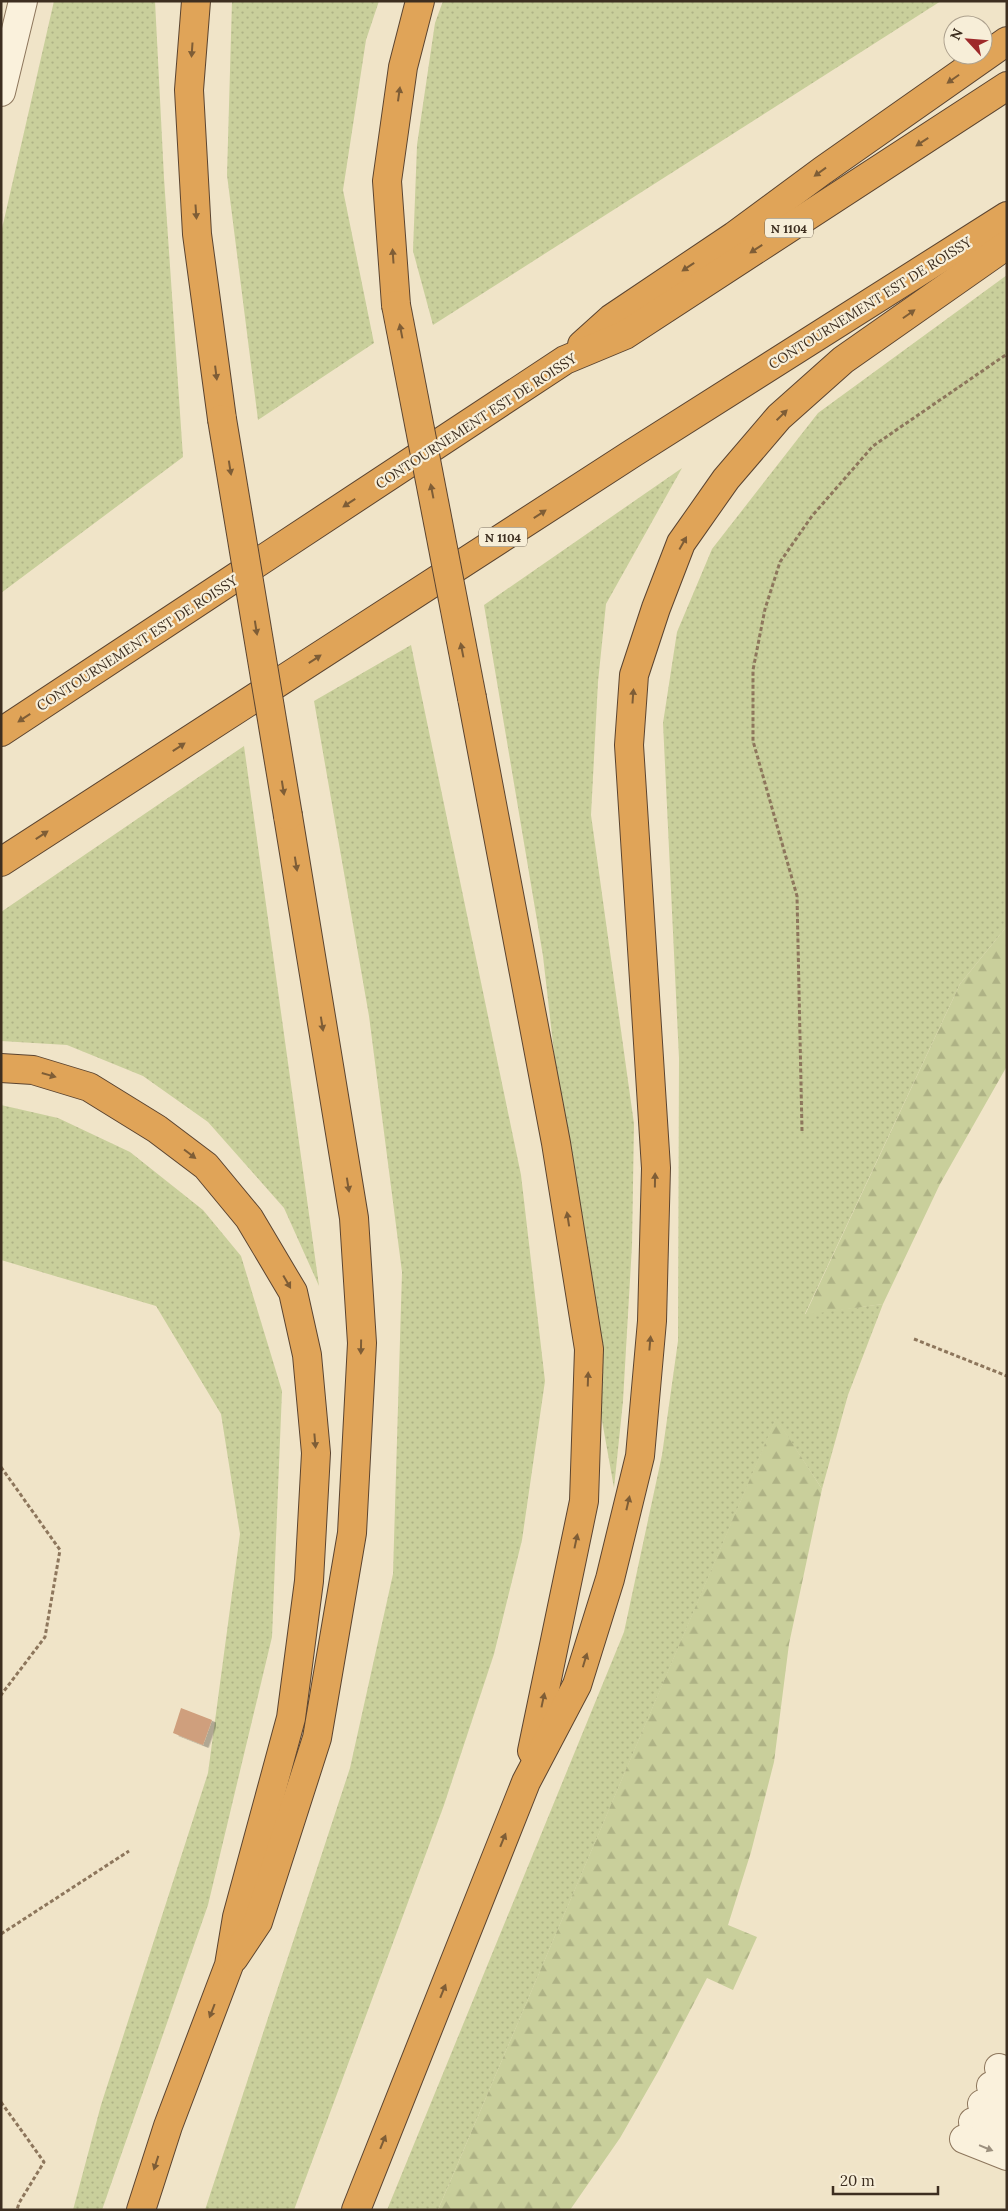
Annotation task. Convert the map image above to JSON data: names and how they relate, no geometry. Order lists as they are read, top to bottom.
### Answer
{
  "streets": {
    "highway": ["N 1104", "CONTOURNEMENT EST DE ROISSY"]
  },
  "scale_bar": "20 m",
  "north": "top left"
}
